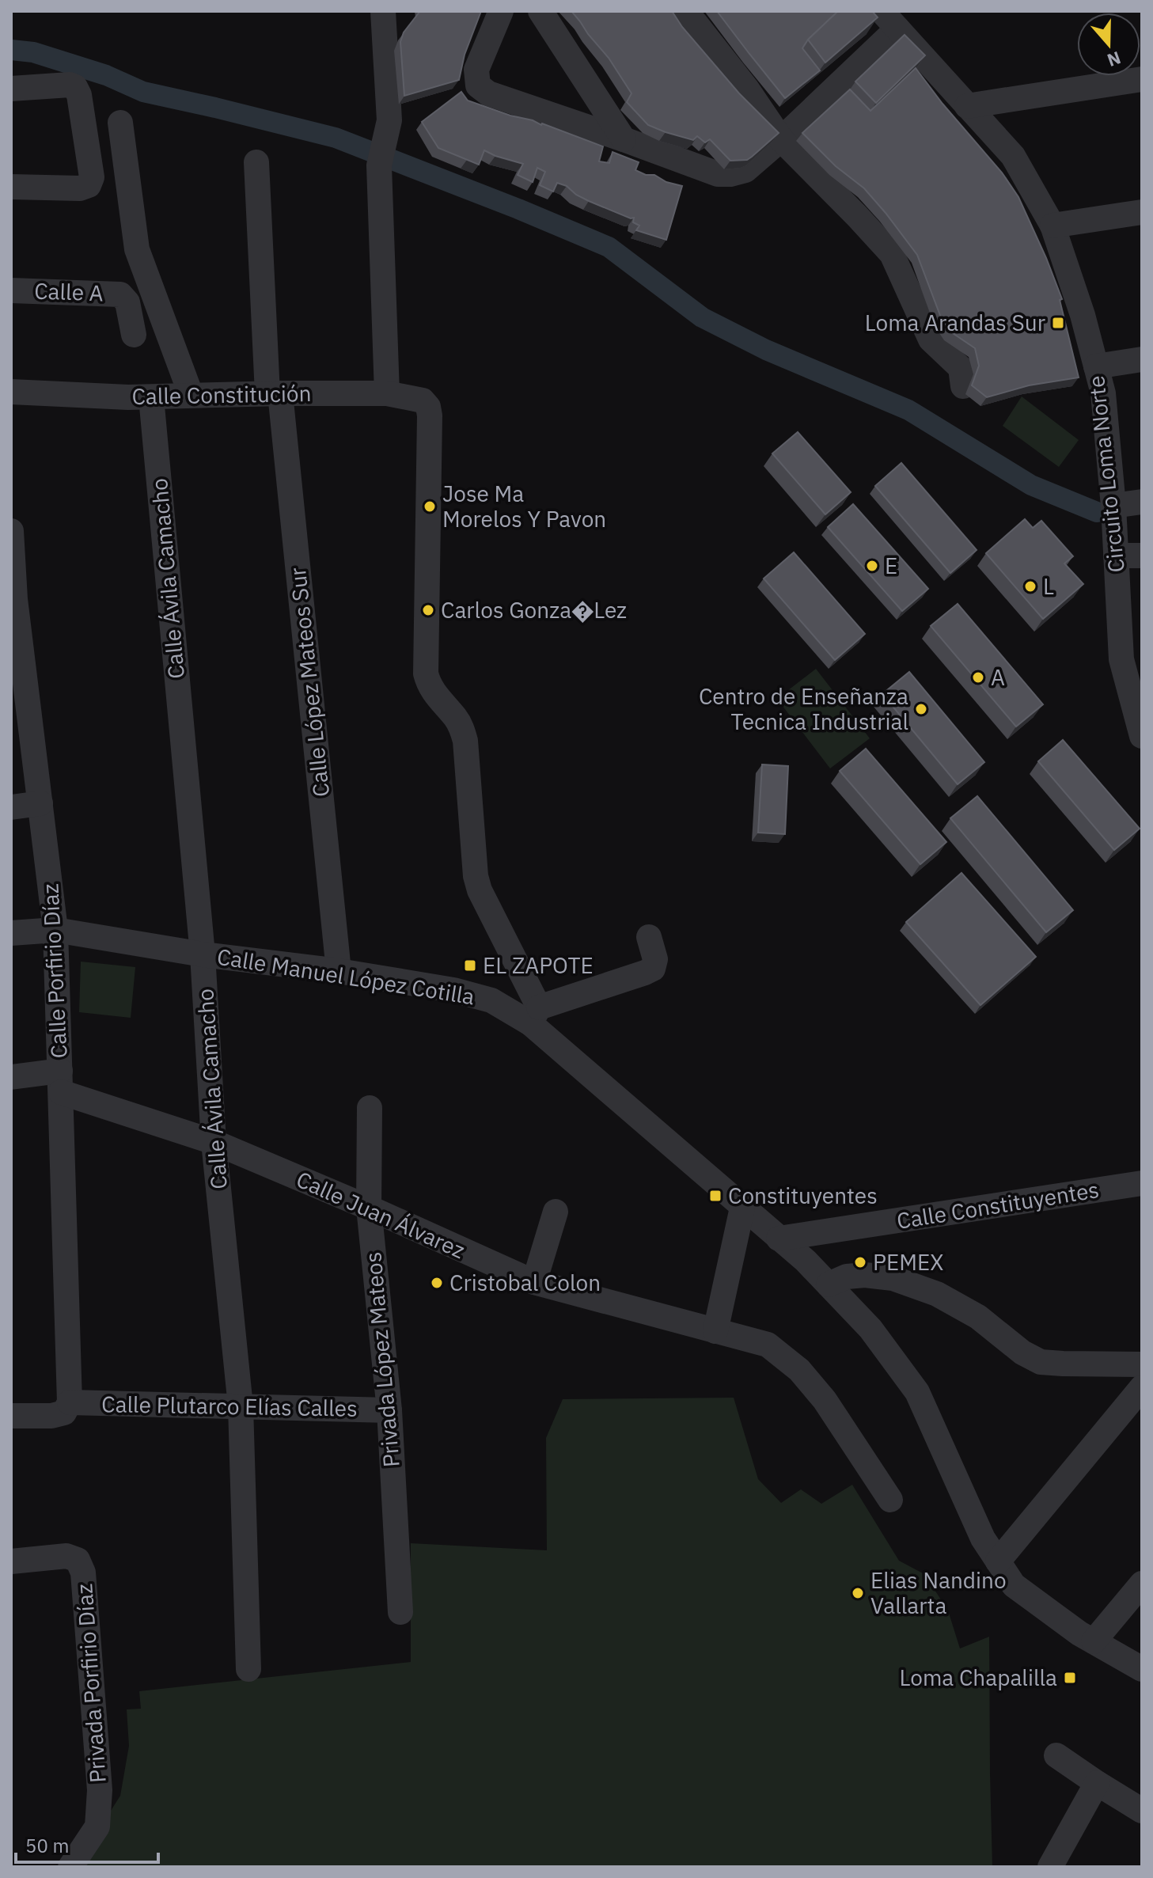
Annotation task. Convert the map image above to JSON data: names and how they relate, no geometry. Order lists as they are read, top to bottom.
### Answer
{
  "streets": {
    "street": [
      "Calle A",
      "Calle Constitución",
      "Circuito Loma Norte",
      "Calle Ávila Camacho",
      "Calle López Mateos Sur",
      "Calle Porfirio Díaz",
      "Calle Manuel López Cotilla",
      "Calle Constituyentes",
      "Calle Juan Álvarez",
      "Privada López Mateos",
      "Calle Plutarco Elías Calles",
      "Privada Porfirio Díaz"
    ]
  },
  "crossings": [
    ["Calle Constitución", "Calle Ávila Camacho"],
    ["Calle Constitución", "Calle López Mateos Sur"],
    ["Calle Constitución", "Calle Manuel López Cotilla"],
    ["Calle Ávila Camacho", "Calle Manuel López Cotilla"],
    ["Calle Ávila Camacho", "Calle Juan Álvarez"],
    ["Calle Ávila Camacho", "Calle Plutarco Elías Calles"],
    ["Calle López Mateos Sur", "Calle Manuel López Cotilla"],
    ["Calle Porfirio Díaz", "Calle Manuel López Cotilla"],
    ["Calle Porfirio Díaz", "Calle Juan Álvarez"],
    ["Calle Porfirio Díaz", "Calle Plutarco Elías Calles"],
    ["Calle Manuel López Cotilla", "Calle Constituyentes"],
    ["Calle Juan Álvarez", "Privada López Mateos"],
    ["Privada López Mateos", "Calle Plutarco Elías Calles"]
  ],
  "places": {
    "transit": [
      "Loma Arandas Sur",
      "EL ZAPOTE",
      "Constituyentes",
      "Loma Chapalilla"
    ],
    "other": [
      "Jose Ma Morelos Y Pavon",
      "E",
      "L",
      "Carlos Gonza�Lez",
      "A",
      "Centro de Enseñanza Tecnica Industrial",
      "PEMEX",
      "Cristobal Colon",
      "Elias Nandino Vallarta"
    ]
  },
  "scale_bar": "50 m",
  "north": "bottom"
}
